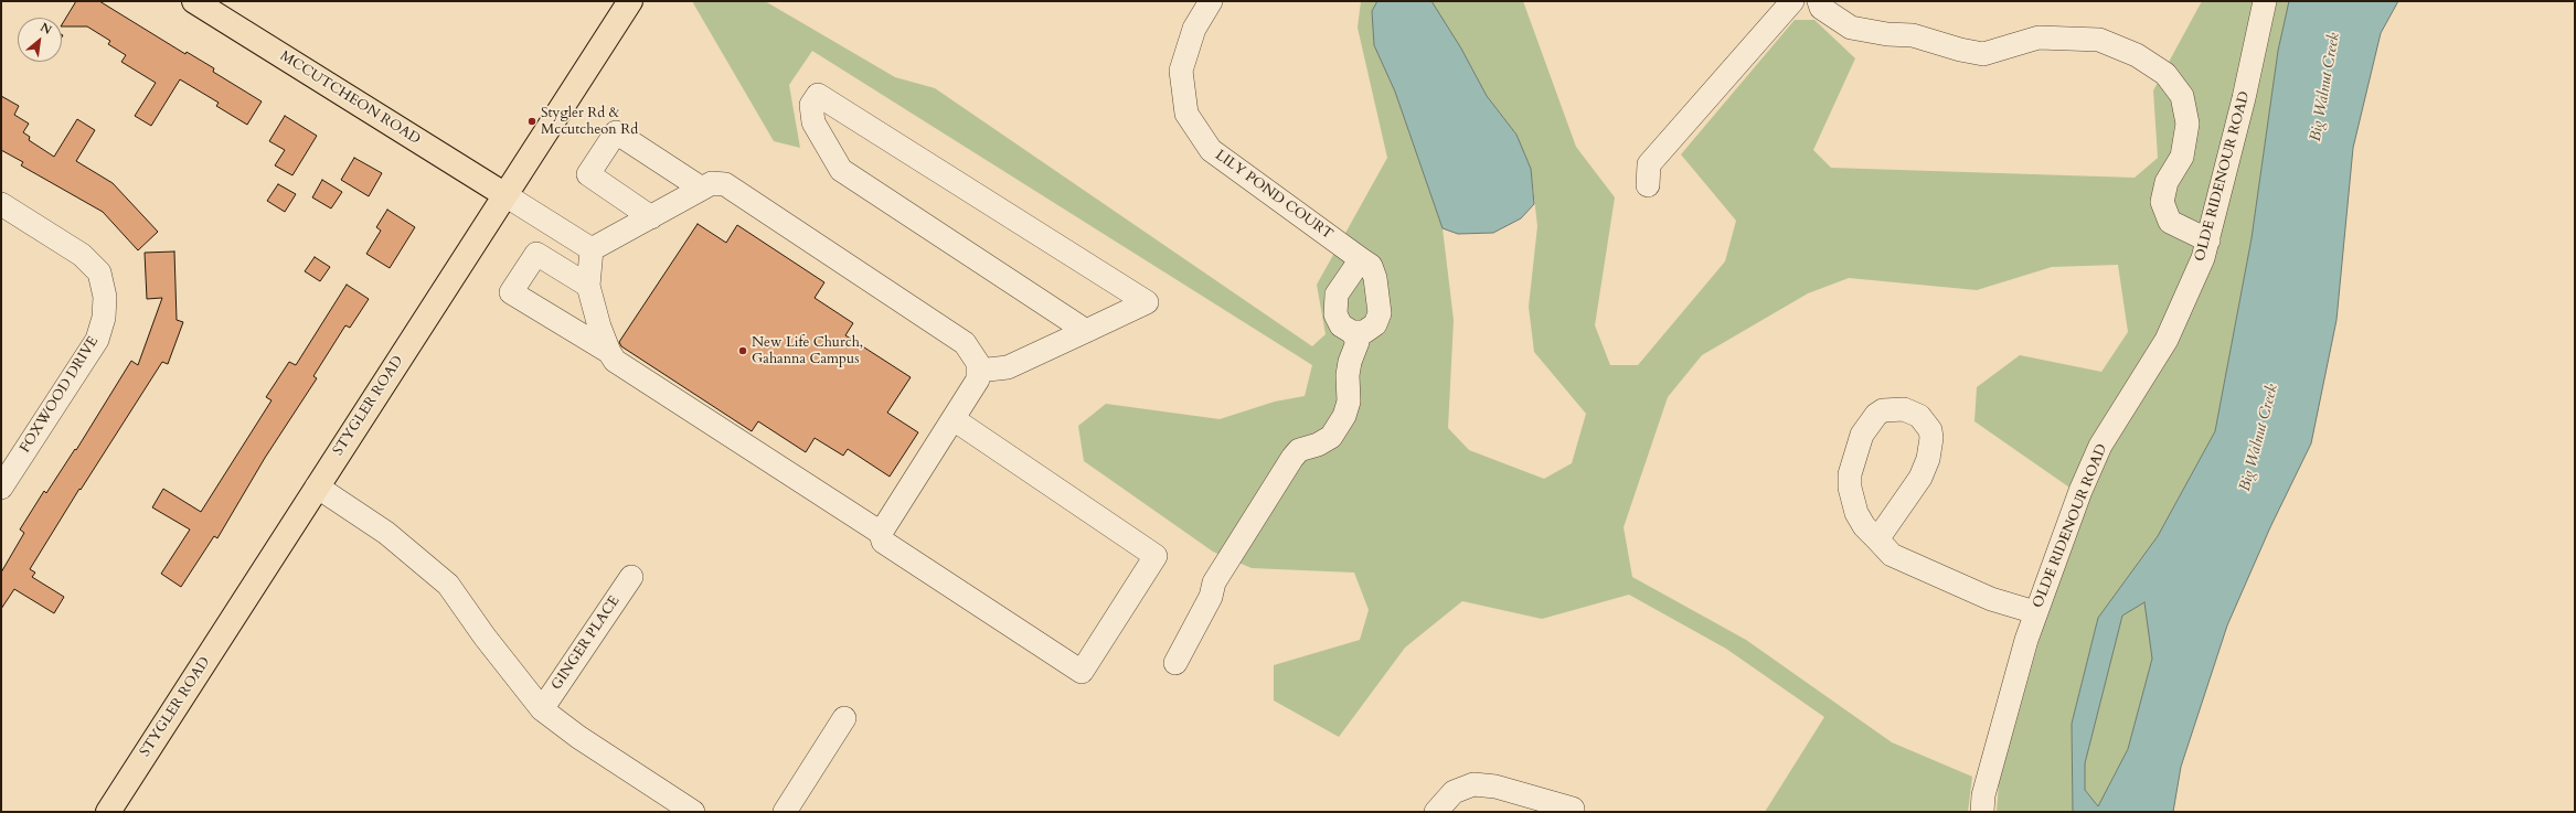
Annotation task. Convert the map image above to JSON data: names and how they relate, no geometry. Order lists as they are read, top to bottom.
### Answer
{
  "streets": {
    "main road": ["MCCUTCHEON ROAD", "STYGLER ROAD"],
    "street": [
      "OLDE RIDENOUR ROAD",
      "LILY POND COURT",
      "FOXWOOD DRIVE",
      "GINGER PLACE"
    ]
  },
  "crossings": [
    ["MCCUTCHEON ROAD", "STYGLER ROAD"]
  ],
  "water": ["Big Walnut Creek"],
  "places": ["Stygler Rd & Mccutcheon Rd", "New Life Church, Gahanna Campus"],
  "north": "top right"
}
